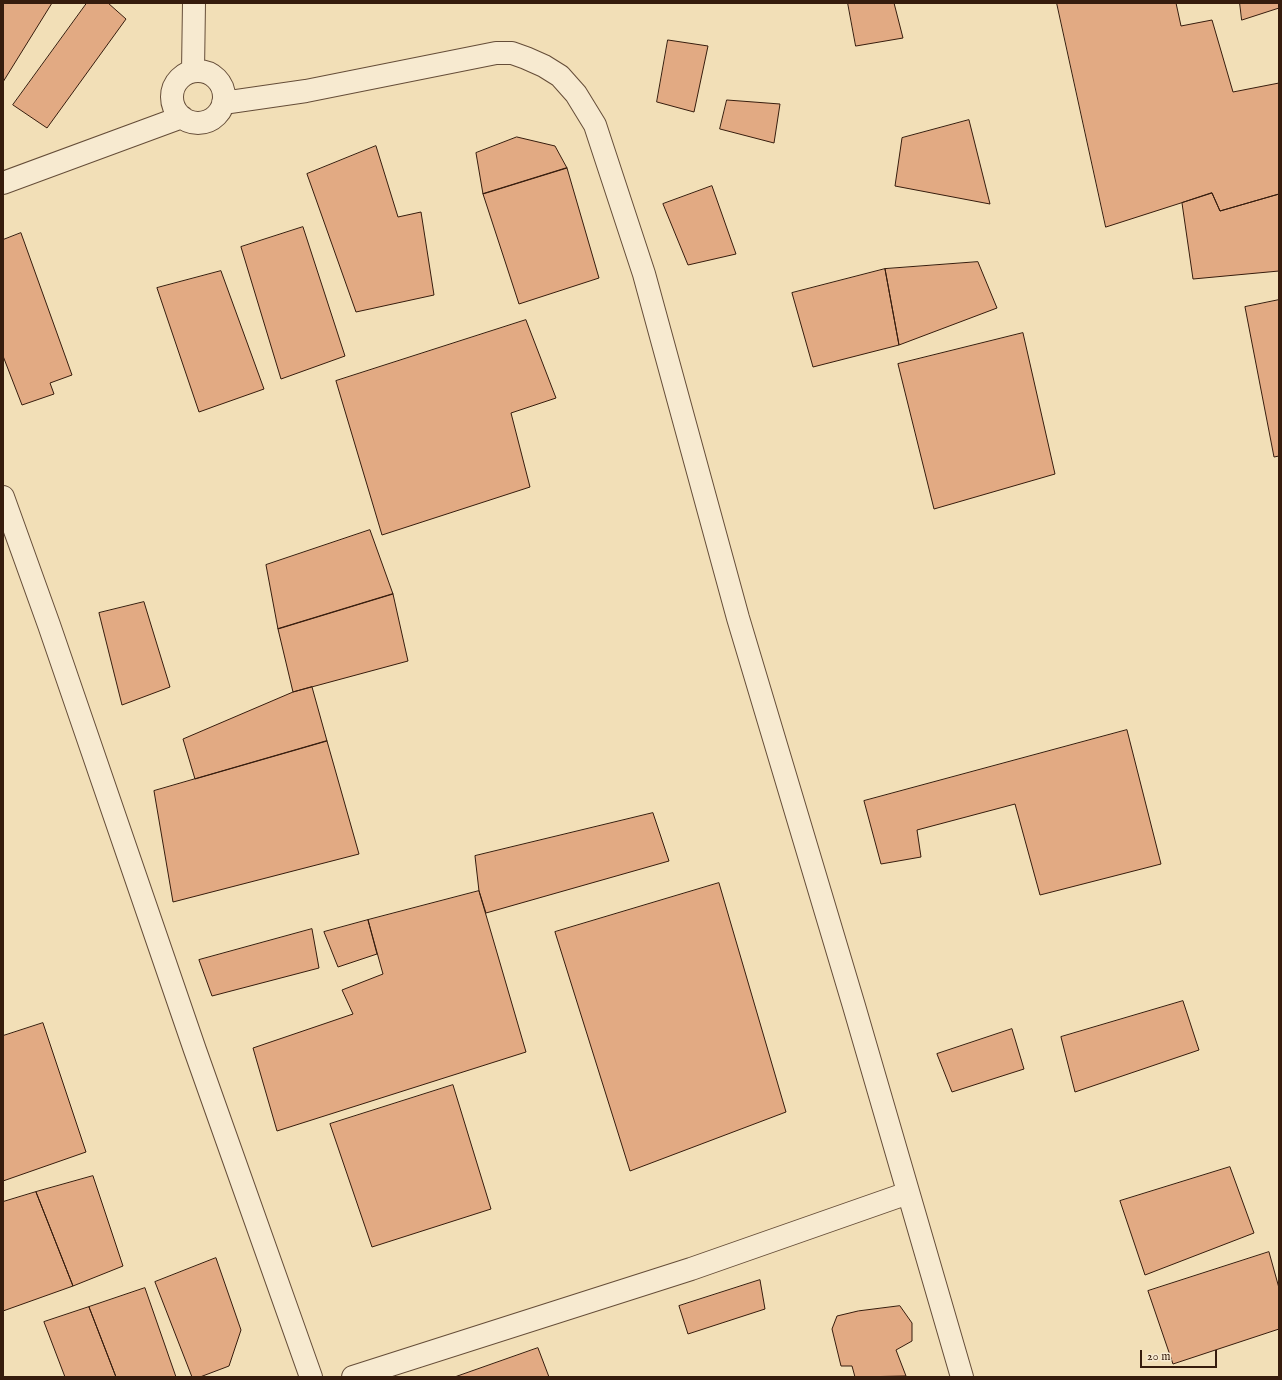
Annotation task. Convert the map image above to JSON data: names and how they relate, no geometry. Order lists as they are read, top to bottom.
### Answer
{
  "scale_bar": "20 m"
}
